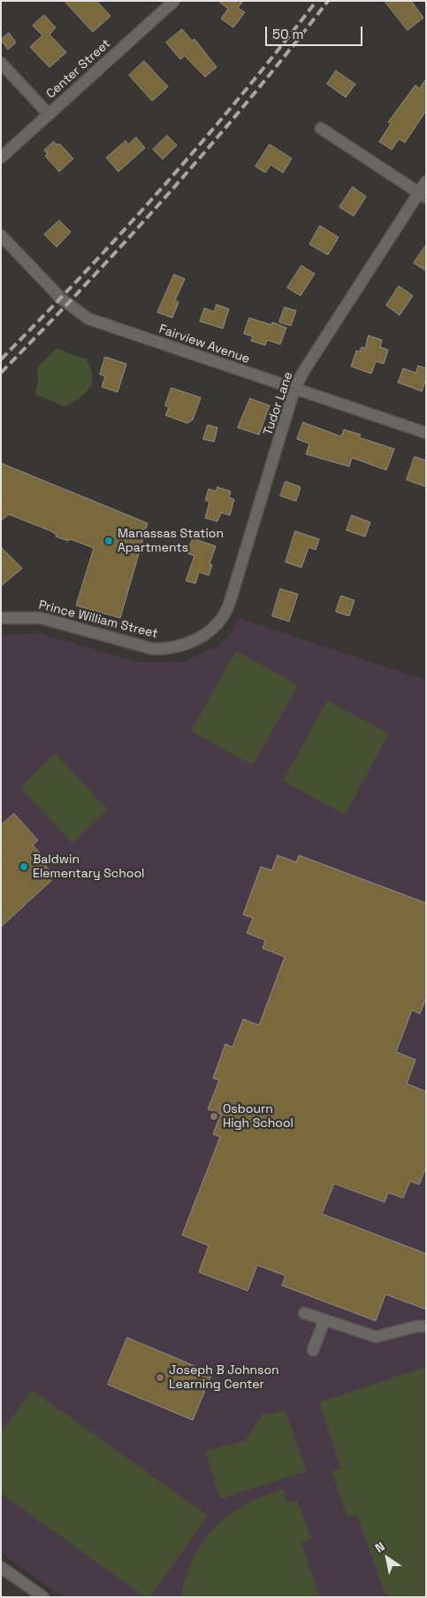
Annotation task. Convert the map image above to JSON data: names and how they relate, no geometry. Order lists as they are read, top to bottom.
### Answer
{
  "streets": {
    "street": [
      "Center Street",
      "Fairview Avenue",
      "Tudor Lane",
      "Prince William Street"
    ]
  },
  "crossings": [
    ["Fairview Avenue", "Tudor Lane"],
    ["Tudor Lane", "Prince William Street"]
  ],
  "places": [
    "Manassas Station Apartments",
    "Baldwin Elementary School",
    "Osbourn High School",
    "Joseph B Johnson Learning Center"
  ],
  "scale_bar": "50 m",
  "north": "top left"
}
